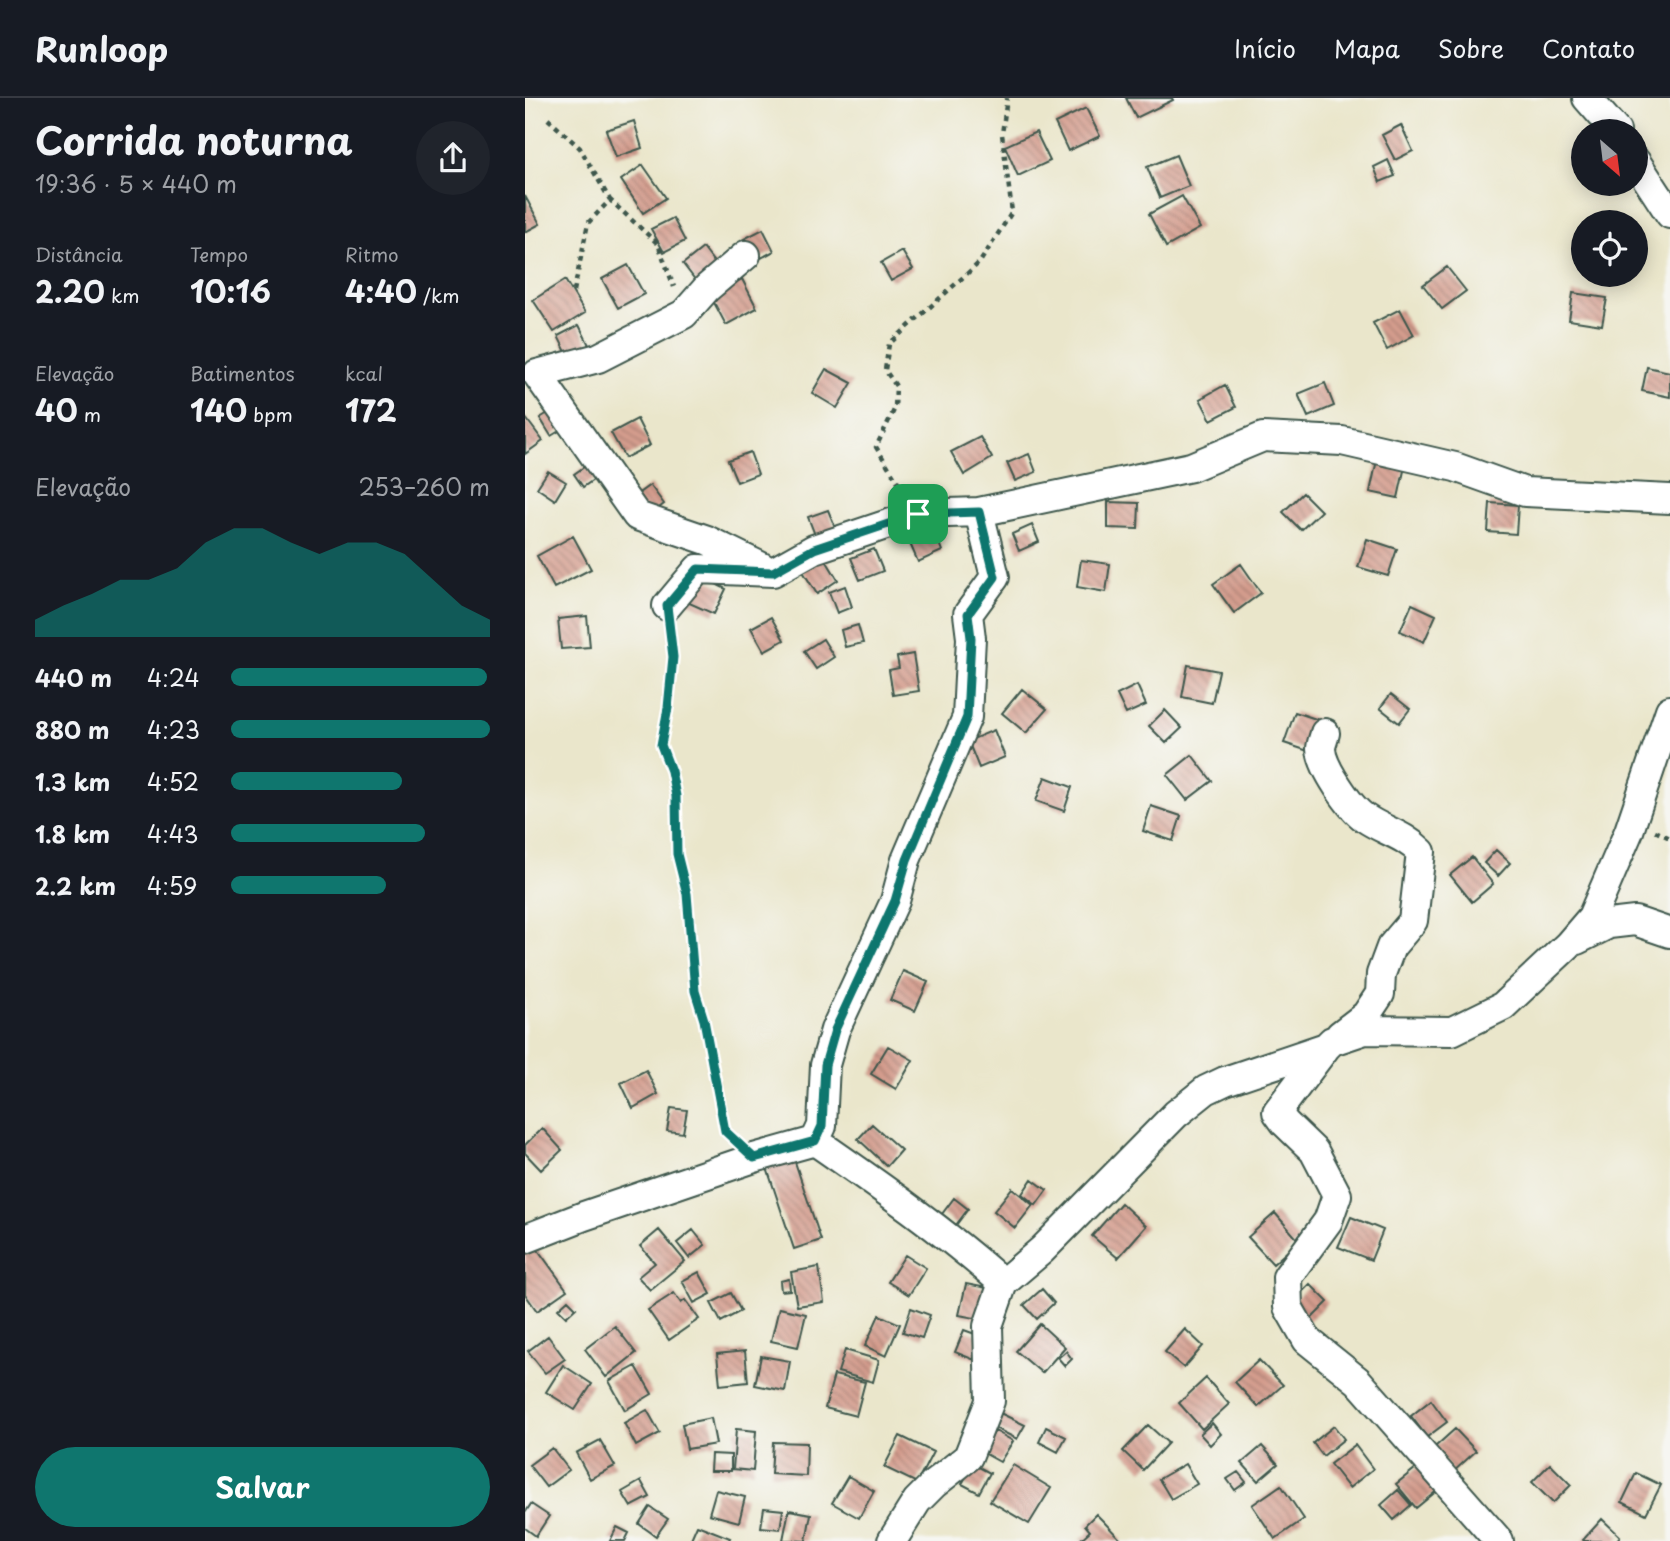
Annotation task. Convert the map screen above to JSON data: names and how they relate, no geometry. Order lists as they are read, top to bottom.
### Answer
{
  "north": "bottom right",
  "page": {
    "header": "Runloop",
    "nav": [
      "Início",
      "Mapa",
      "Sobre",
      "Contato"
    ],
    "heading": ["Corrida noturna", "19:36 · 5 × 440 m"],
    "stats": [
      ["Distância", "2.20 km"],
      ["Tempo", "10:16"],
      ["Ritmo", "4:40 /km"],
      ["Elevação", "40 m"],
      ["Batimentos", "140 bpm"],
      ["kcal", "172"]
    ],
    "chart": ["Elevação", "253–260 m"],
    "list": [
      {
        "name": "440 m",
        "note": "4:24"
      },
      {
        "name": "880 m",
        "note": "4:23"
      },
      {
        "name": "1.3 km",
        "note": "4:52"
      },
      {
        "name": "1.8 km",
        "note": "4:43"
      },
      {
        "name": "2.2 km",
        "note": "4:59"
      }
    ],
    "buttons": "Salvar"
  }
}
